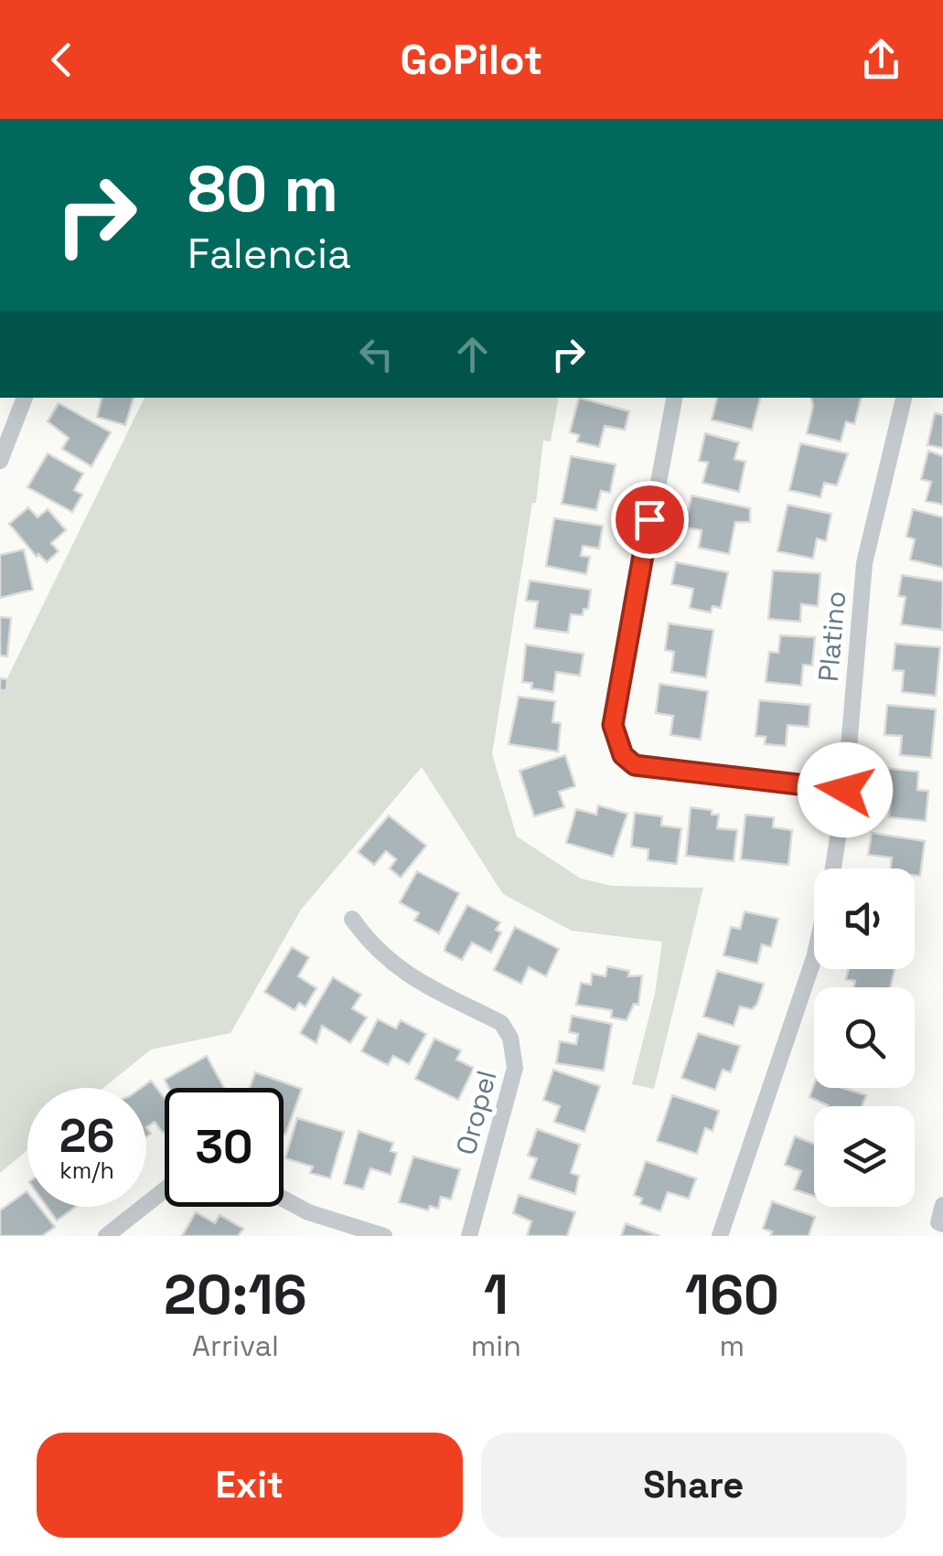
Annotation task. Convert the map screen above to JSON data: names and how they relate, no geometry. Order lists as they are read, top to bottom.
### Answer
{
  "streets": {
    "street": ["Platino", "Oropel"]
  },
  "page": {
    "header": "GoPilot",
    "turn": ["80 m", "Falencia"],
    "speed": "26 km/h",
    "limit": "30",
    "eta": [
      "20:16",
      "Arrival",
      "1",
      "min",
      "160",
      "m"
    ],
    "buttons": ["Exit", "Share"]
  }
}
